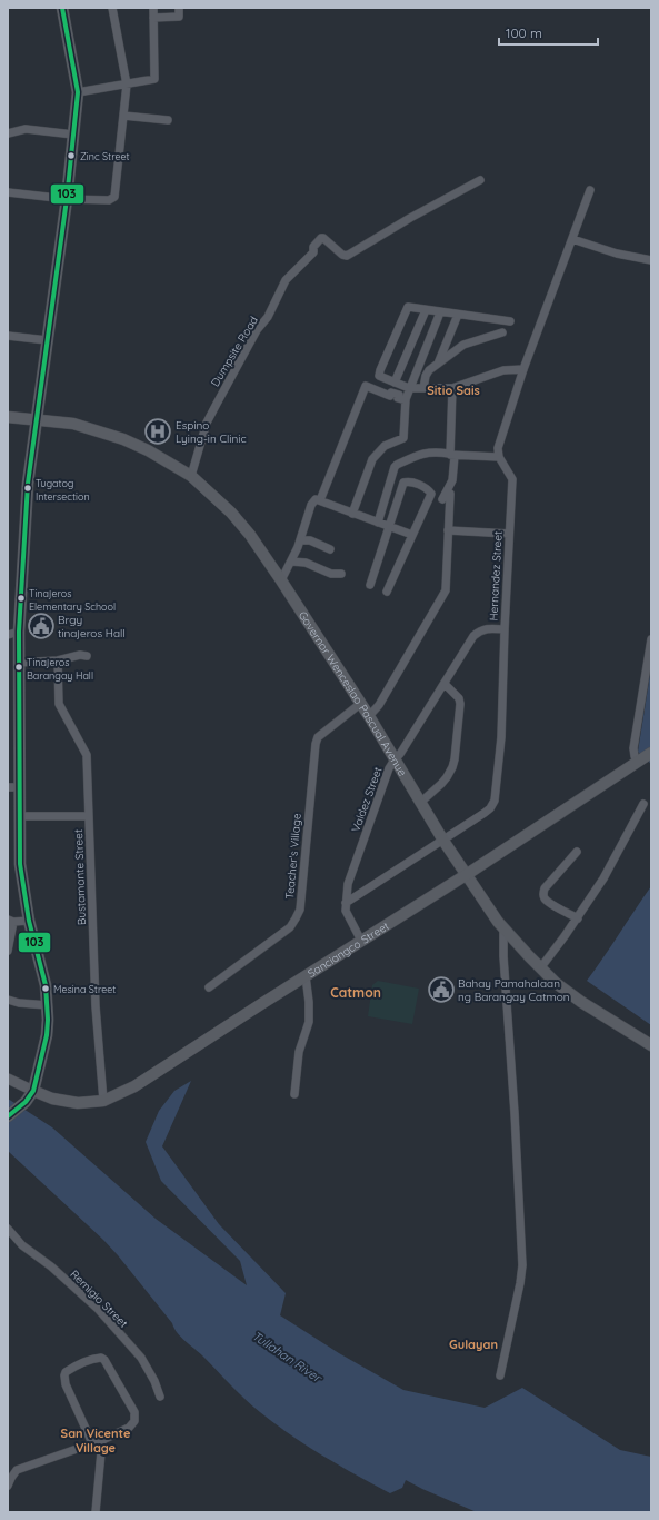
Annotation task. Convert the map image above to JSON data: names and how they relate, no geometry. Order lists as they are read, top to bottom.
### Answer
{
  "streets": {
    "main road": ["Governor Wenceslao Pascual Avenue", "Sanciangco Street"],
    "street": [
      "Dumpsite Road",
      "Hernandez Street",
      "Valdez Street",
      "Teacher's Village",
      "Bustamante Street",
      "Remigio Street"
    ]
  },
  "crossings": [
    ["Dumpsite Road", "Governor Wenceslao Pascual Avenue"],
    ["Hernandez Street", "Governor Wenceslao Pascual Avenue"],
    ["Hernandez Street", "Valdez Street"],
    ["Governor Wenceslao Pascual Avenue", "Valdez Street"],
    ["Governor Wenceslao Pascual Avenue", "Teacher's Village"],
    ["Governor Wenceslao Pascual Avenue", "Sanciangco Street"],
    ["Valdez Street", "Sanciangco Street"],
    ["Bustamante Street", "Sanciangco Street"]
  ],
  "districts": [
    "Sitio Sais",
    "Catmon",
    "Gulayan",
    "San Vicente Village"
  ],
  "water": ["Tullahan River"],
  "places": {
    "other": [
      "Zinc Street",
      "Tugatog Intersection",
      "Tinajeros Elementary School",
      "Tinajeros Barangay Hall",
      "Mesina Street"
    ],
    "hospital": ["Espino Lying-in Clinic"],
    "public building": ["Brgy tinajeros Hall", "Bahay Pamahalaan ng Barangay Catmon"]
  },
  "lines": ["transit line 103"],
  "scale_bar": "100 m"
}
